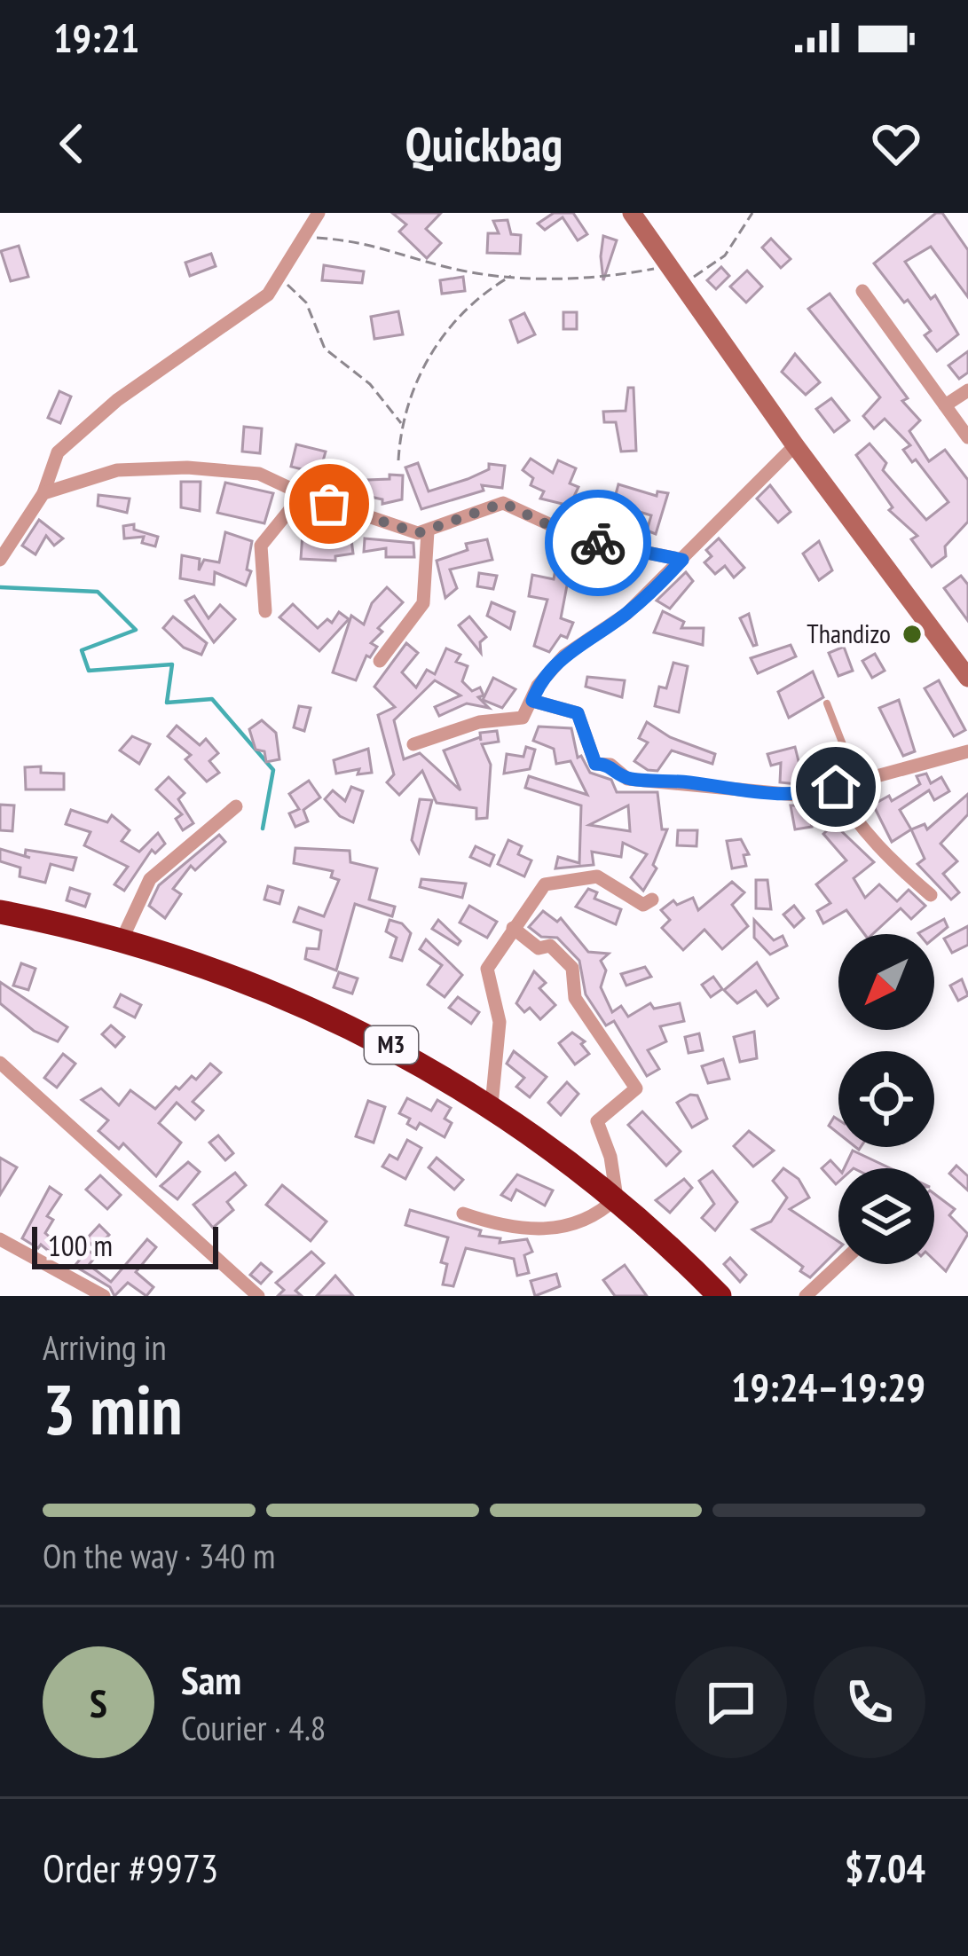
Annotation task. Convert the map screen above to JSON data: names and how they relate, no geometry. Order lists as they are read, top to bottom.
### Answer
{
  "streets": {
    "highway": ["M3"]
  },
  "places": ["Thandizo"],
  "scale_bar": "100 m",
  "north": "bottom left",
  "page": {
    "status": "19:21",
    "header": "Quickbag",
    "scale": "100 m",
    "heading": ["3 min", "Arriving in", "19:24–19:29"],
    "panel": [
      "Sam",
      "Courier · 4.8",
      "Order #9973",
      "$7.04"
    ],
    "bar": "On the way · 340 m",
    "round": "S"
  }
}
